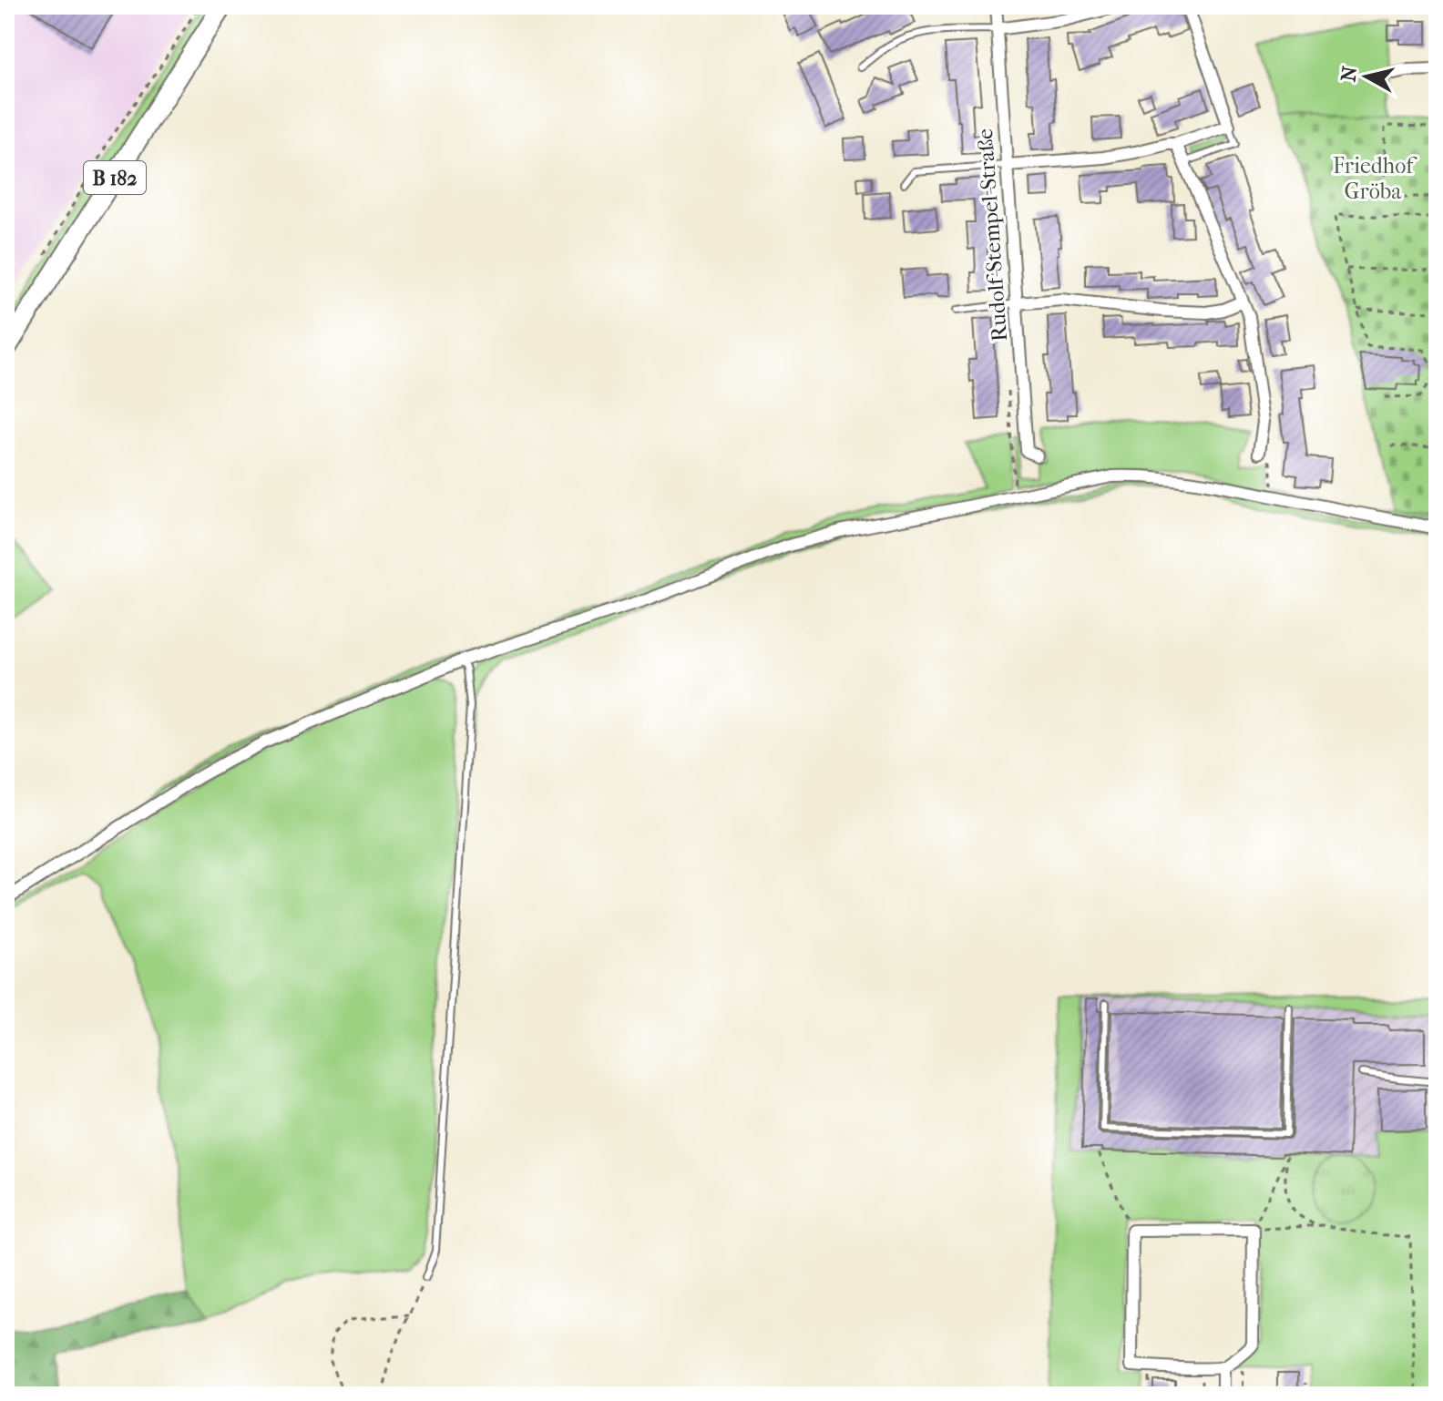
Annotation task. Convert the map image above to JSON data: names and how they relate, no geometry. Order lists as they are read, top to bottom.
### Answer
{
  "streets": {
    "main road": ["B 182"],
    "street": ["Rudolf-Stempel-Straße"]
  },
  "parks": ["Friedhof Gröba"],
  "north": "left"
}
